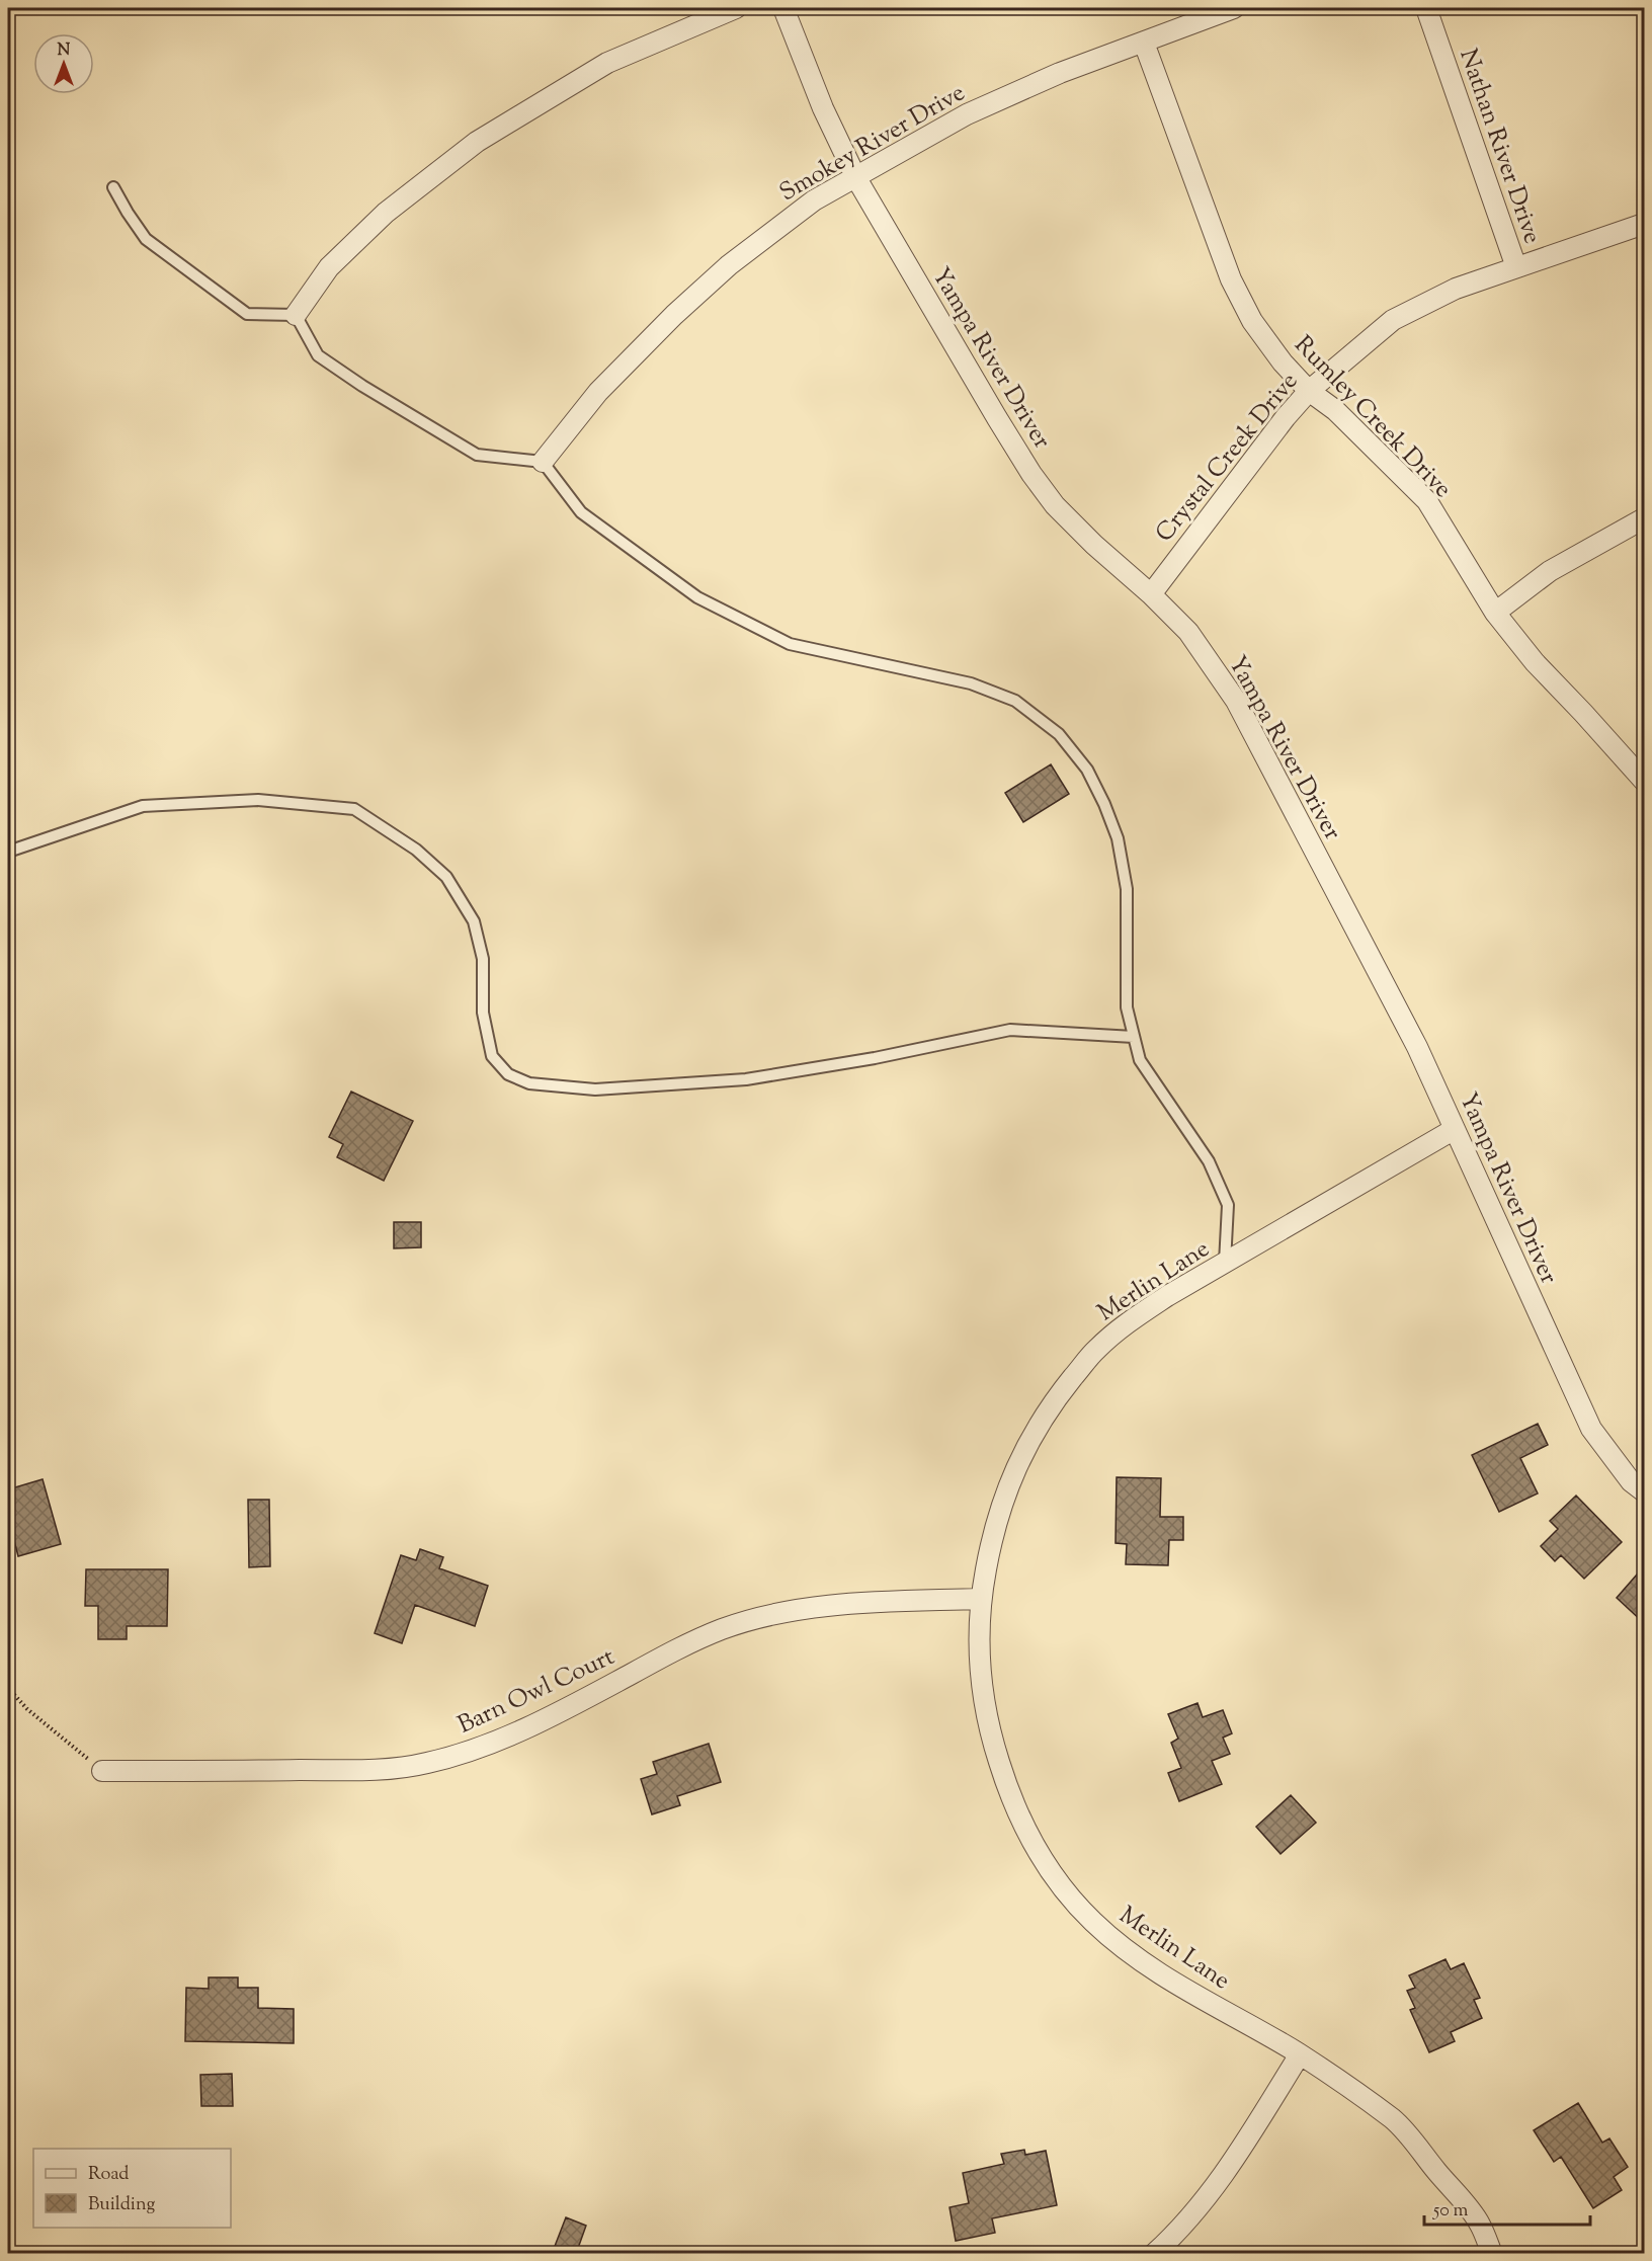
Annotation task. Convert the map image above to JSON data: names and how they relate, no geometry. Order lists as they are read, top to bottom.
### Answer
{
  "streets": {
    "street": [
      "Smokey River Drive",
      "Nathan River Drive",
      "Yampa River Driver",
      "Rumley Creek Drive",
      "Crystal Creek Drive",
      "Merlin Lane",
      "Barn Owl Court"
    ]
  },
  "crossings": [
    ["Smokey River Drive", "Yampa River Driver"],
    ["Smokey River Drive", "Rumley Creek Drive"],
    ["Nathan River Drive", "Crystal Creek Drive"],
    ["Yampa River Driver", "Crystal Creek Drive"],
    ["Yampa River Driver", "Merlin Lane"],
    ["Rumley Creek Drive", "Crystal Creek Drive"],
    ["Merlin Lane", "Barn Owl Court"]
  ],
  "legend": ["Road", "Building"],
  "scale_bar": "50 m",
  "north": "top"
}
